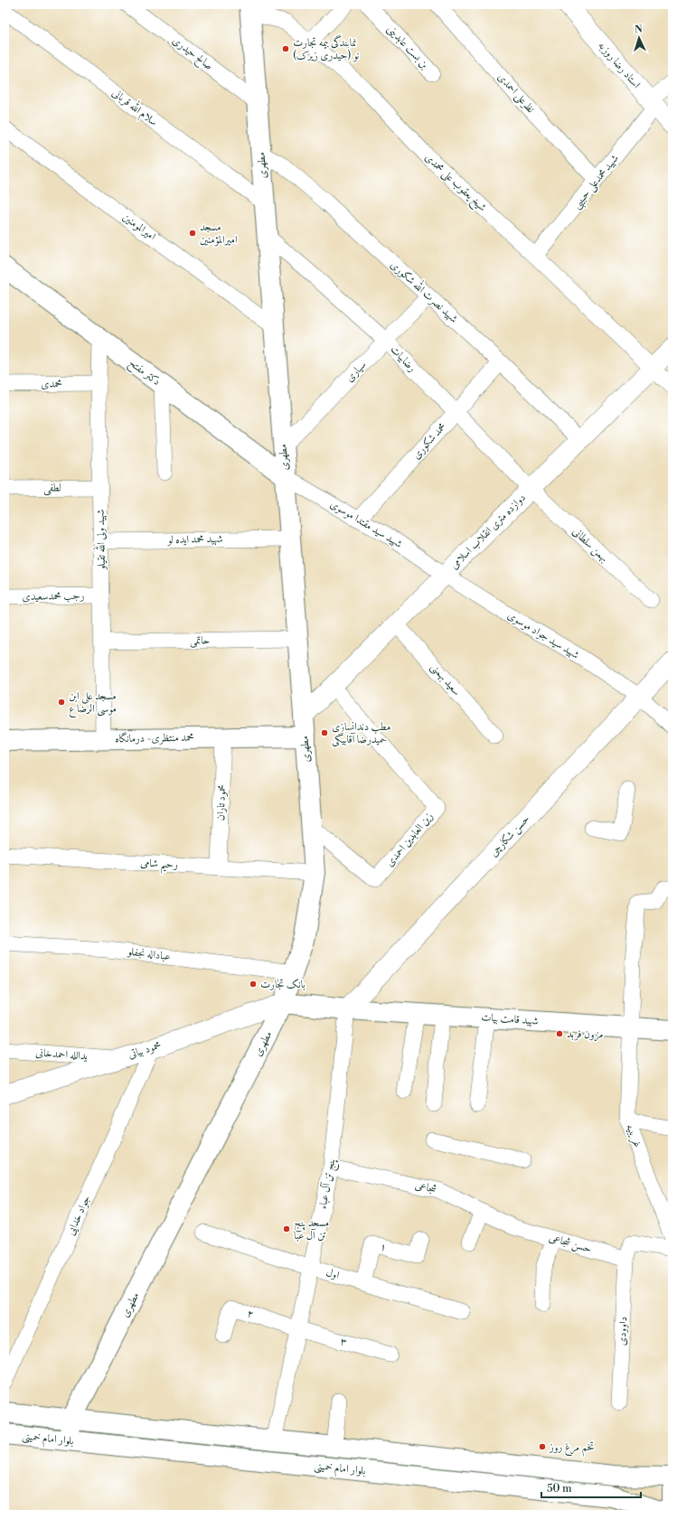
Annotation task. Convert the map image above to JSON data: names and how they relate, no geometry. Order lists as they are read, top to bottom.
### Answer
{
  "streets": {
    "main road": [
      "مطهری",
      "دکتر مفتح",
      "محمد منتظری- درمانگاه",
      "شهید قامت بیات",
      "بلوار امام خمینی"
    ],
    "street": [
      "بن بست عابدینی",
      "صالح حیدری",
      "استاد رضا روزبه",
      "نظرعلی احمدی",
      "سلام الله قربانی",
      "شهید محمدعلی حبیبی",
      "شیخ یعقوب علی محمدی",
      "امیرالمومنین",
      "شهید نصرت الله شکوری",
      "رضابیات",
      "سیاری",
      "محمدی",
      "محمد شکوری",
      "لطفی",
      "شهید سید مقتدا موسوی",
      "دوازده متری انقلاب اسلامی",
      "شهید ولی الله تقیلو",
      "شهید محمد ایده لو",
      "بهمن سلطانی",
      "رجب محمدسعیدی",
      "شهید سید جواد موسوی",
      "حاتمی",
      "سعید بهمنی",
      "محمود تاران",
      "حسن شکارچی",
      "زین العابدین احمدی",
      "رحیم شامی",
      "عباداله نجفلو",
      "محمود بیاتی",
      "یدالله احمدخانی",
      "غریبیه",
      "پنج تن آل عباء",
      "شجاعی",
      "جواد خدایی",
      "حسن شجاعی",
      "۱",
      "اول",
      "۲",
      "داوودی",
      "۳"
    ]
  },
  "crossings": [
    ["صالح حیدری", "مطهری"],
    ["استاد رضا روزبه", "شهید محمدعلی حبیبی"],
    ["نظرعلی احمدی", "شهید محمدعلی حبیبی"],
    ["سلام الله قربانی", "مطهری"],
    ["مطهری", "شیخ یعقوب علی محمدی"],
    ["مطهری", "امیرالمومنین"],
    ["مطهری", "شهید نصرت الله شکوری"],
    ["مطهری", "رضابیات"],
    ["مطهری", "سیاری"],
    ["مطهری", "دکتر مفتح"],
    ["مطهری", "شهید سید مقتدا موسوی"],
    ["مطهری", "دوازده متری انقلاب اسلامی"],
    ["مطهری", "شهید محمد ایده لو"],
    ["مطهری", "حاتمی"],
    ["مطهری", "محمد منتظری- درمانگاه"],
    ["مطهری", "زین العابدین احمدی"],
    ["مطهری", "رحیم شامی"],
    ["مطهری", "عباداله نجفلو"],
    ["مطهری", "شهید قامت بیات"],
    ["مطهری", "محمود بیاتی"],
    ["مطهری", "بلوار امام خمینی"],
    ["شهید محمدعلی حبیبی", "شیخ یعقوب علی محمدی"],
    ["شیخ یعقوب علی محمدی", "دوازده متری انقلاب اسلامی"],
    ["شهید نصرت الله شکوری", "سیاری"],
    ["شهید نصرت الله شکوری", "محمد شکوری"],
    ["شهید نصرت الله شکوری", "دوازده متری انقلاب اسلامی"],
    ["رضابیات", "سیاری"],
    ["رضابیات", "محمد شکوری"],
    ["رضابیات", "دوازده متری انقلاب اسلامی"],
    ["رضابیات", "بهمن سلطانی"],
    ["دکتر مفتح", "شهید سید مقتدا موسوی"],
    ["دکتر مفتح", "شهید ولی الله تقیلو"],
    ["محمدی", "شهید ولی الله تقیلو"],
    ["محمد شکوری", "شهید سید مقتدا موسوی"],
    ["لطفی", "شهید ولی الله تقیلو"],
    ["شهید سید مقتدا موسوی", "دوازده متری انقلاب اسلامی"],
    ["شهید سید مقتدا موسوی", "شهید سید جواد موسوی"],
    ["دوازده متری انقلاب اسلامی", "بهمن سلطانی"],
    ["دوازده متری انقلاب اسلامی", "شهید سید جواد موسوی"],
    ["دوازده متری انقلاب اسلامی", "سعید بهمنی"],
    ["دوازده متری انقلاب اسلامی", "زین العابدین احمدی"],
    ["شهید ولی الله تقیلو", "شهید محمد ایده لو"],
    ["شهید ولی الله تقیلو", "رجب محمدسعیدی"],
    ["شهید ولی الله تقیلو", "حاتمی"],
    ["شهید ولی الله تقیلو", "محمد منتظری- درمانگاه"],
    ["شهید سید جواد موسوی", "حسن شکارچی"],
    ["محمد منتظری- درمانگاه", "محمود تاران"],
    ["محمود تاران", "رحیم شامی"],
    ["حسن شکارچی", "شهید قامت بیات"],
    ["حسن شکارچی", "پنج تن آل عباء"],
    ["شهید قامت بیات", "محمود بیاتی"],
    ["شهید قامت بیات", "غریبیه"],
    ["شهید قامت بیات", "پنج تن آل عباء"],
    ["محمود بیاتی", "یدالله احمدخانی"],
    ["محمود بیاتی", "جواد خدایی"],
    ["پنج تن آل عباء", "شجاعی"],
    ["پنج تن آل عباء", "اول"],
    ["پنج تن آل عباء", "۲"],
    ["پنج تن آل عباء", "۳"],
    ["پنج تن آل عباء", "بلوار امام خمینی"],
    ["شجاعی", "حسن شجاعی"],
    ["حسن شجاعی", "داوودی"],
    ["۱", "اول"],
    ["۲", "۳"]
  ],
  "places": [
    "نمایندگی بیمه تجارت نو (حیدری زیرک)",
    "مسجد امیرالمؤمنین",
    "مسجد علی ابن موسی الرضا ع",
    "مطب دندانسازی حمیدرضا آقابیگی",
    "بانک تجارت",
    "مزون فربد",
    "مسجد پنج تن آل عبا",
    "تخم مرغ روز"
  ],
  "scale_bar": "50 m",
  "north": "top"
}
